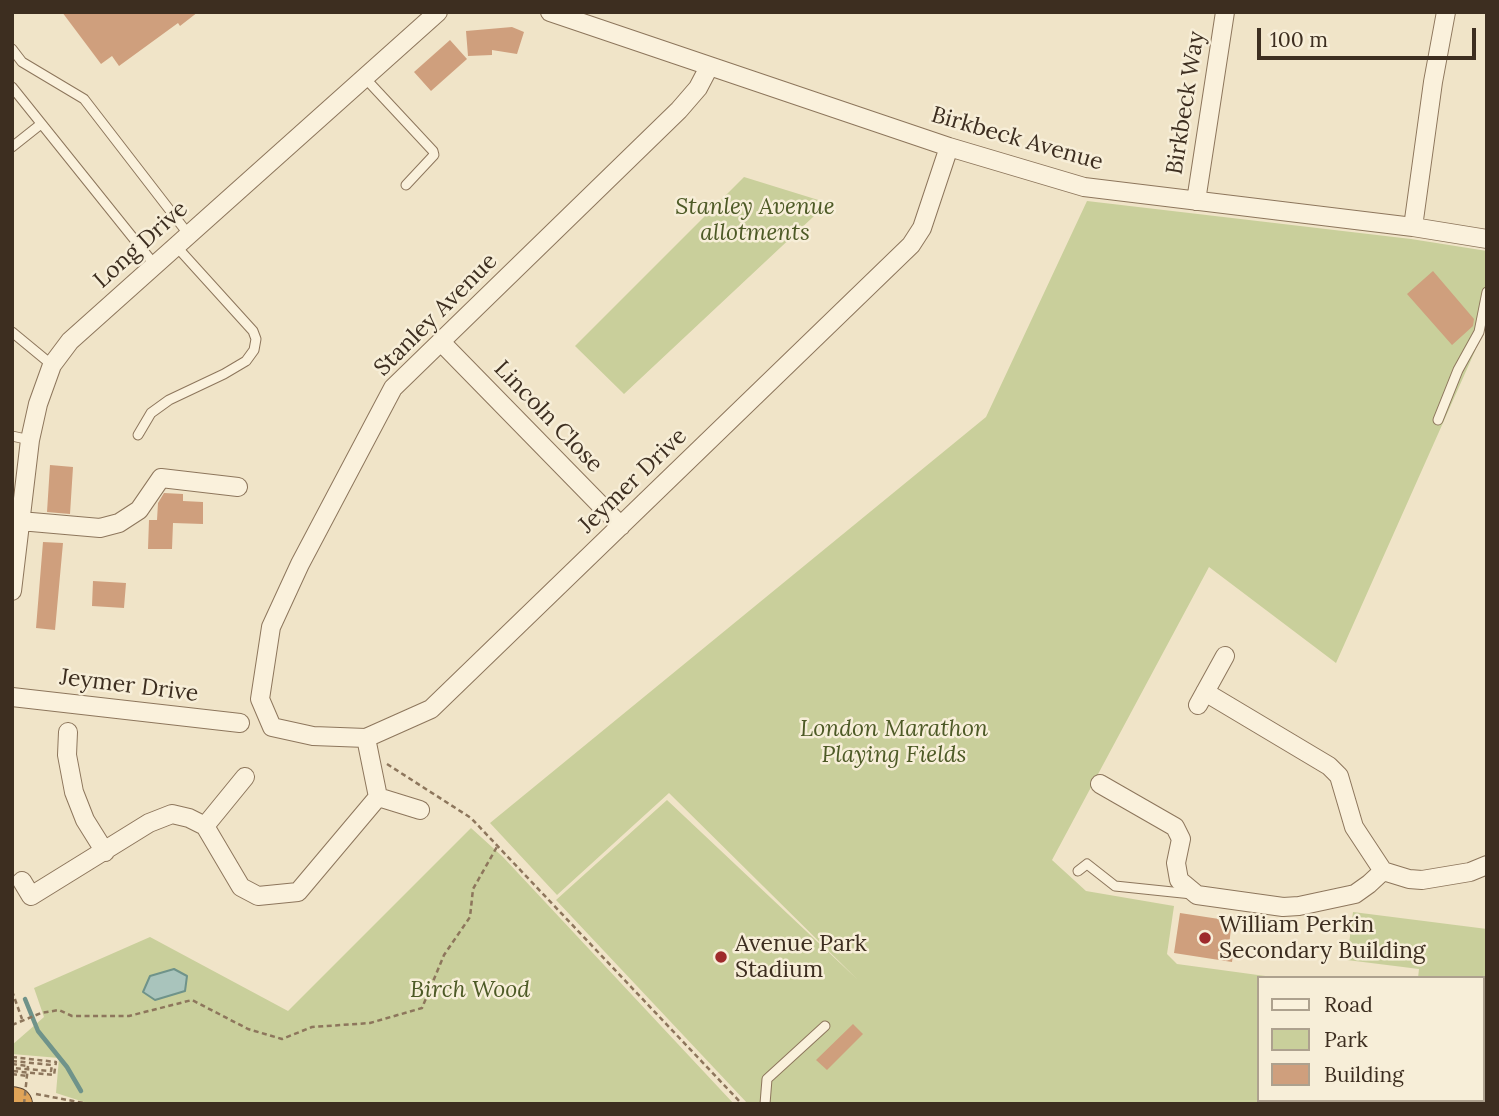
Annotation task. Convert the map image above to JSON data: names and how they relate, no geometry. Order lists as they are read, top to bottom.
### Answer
{
  "streets": {
    "street": [
      "Birkbeck Way",
      "Birkbeck Avenue",
      "Long Drive",
      "Stanley Avenue",
      "Lincoln Close",
      "Jeymer Drive"
    ]
  },
  "crossings": [
    ["Birkbeck Way", "Birkbeck Avenue"],
    ["Birkbeck Avenue", "Stanley Avenue"],
    ["Birkbeck Avenue", "Jeymer Drive"],
    ["Stanley Avenue", "Lincoln Close"],
    ["Stanley Avenue", "Jeymer Drive"],
    ["Lincoln Close", "Jeymer Drive"]
  ],
  "parks": ["Stanley Avenue allotments", "London Marathon Playing Fields", "Birch Wood"],
  "places": ["William Perkin Secondary Building", "Avenue Park Stadium"],
  "legend": ["Road", "Park", "Building"],
  "scale_bar": "100 m"
}
